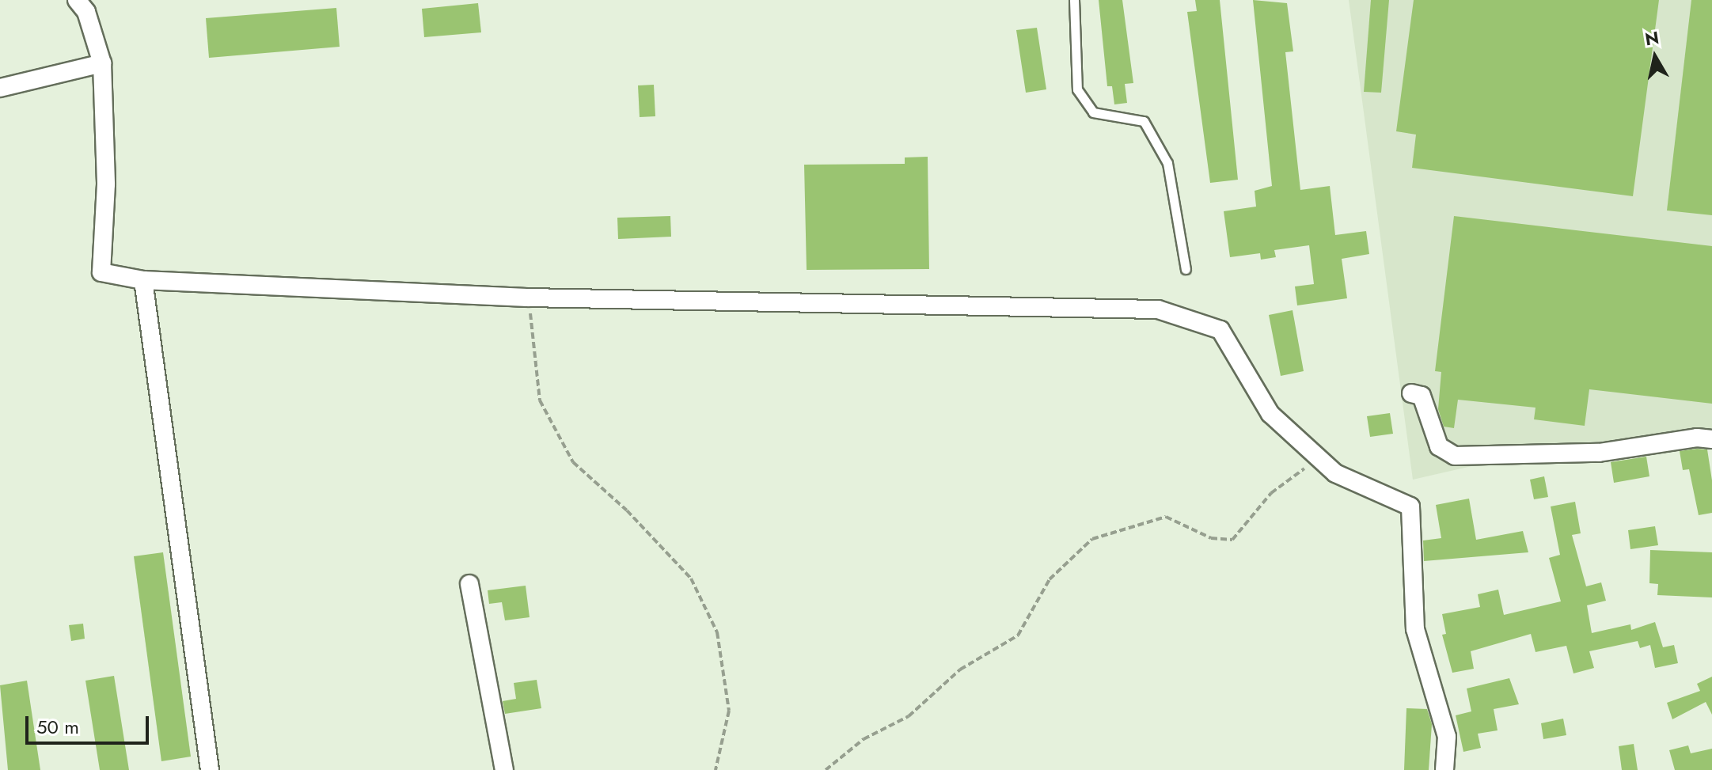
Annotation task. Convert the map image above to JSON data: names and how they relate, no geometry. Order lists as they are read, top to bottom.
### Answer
{
  "scale_bar": "50 m",
  "north": "top"
}
